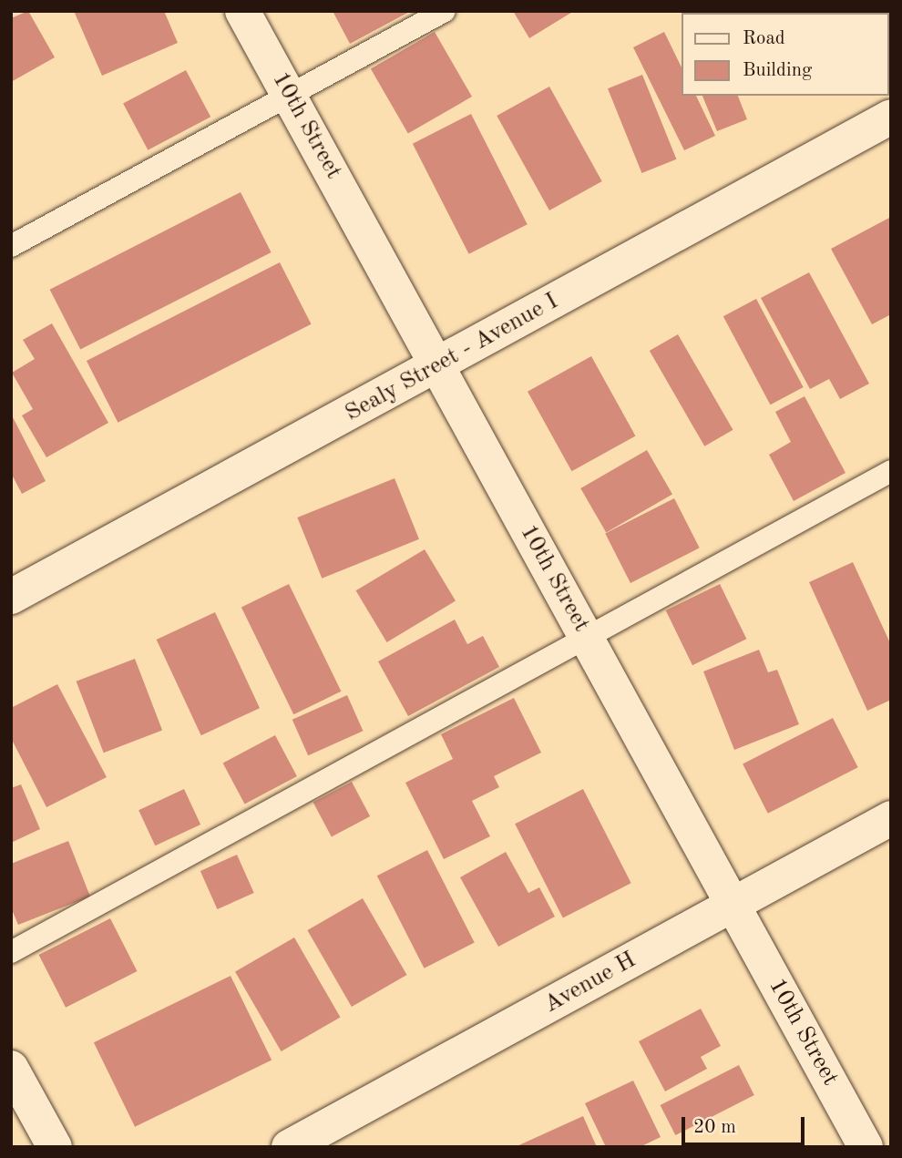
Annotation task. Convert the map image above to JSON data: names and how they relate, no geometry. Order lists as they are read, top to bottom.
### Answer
{
  "streets": {
    "street": ["10th Street", "Sealy Street - Avenue I", "Avenue H"]
  },
  "crossings": [
    ["10th Street", "Sealy Street - Avenue I"],
    ["10th Street", "Avenue H"]
  ],
  "legend": ["Road", "Building"],
  "scale_bar": "20 m"
}
